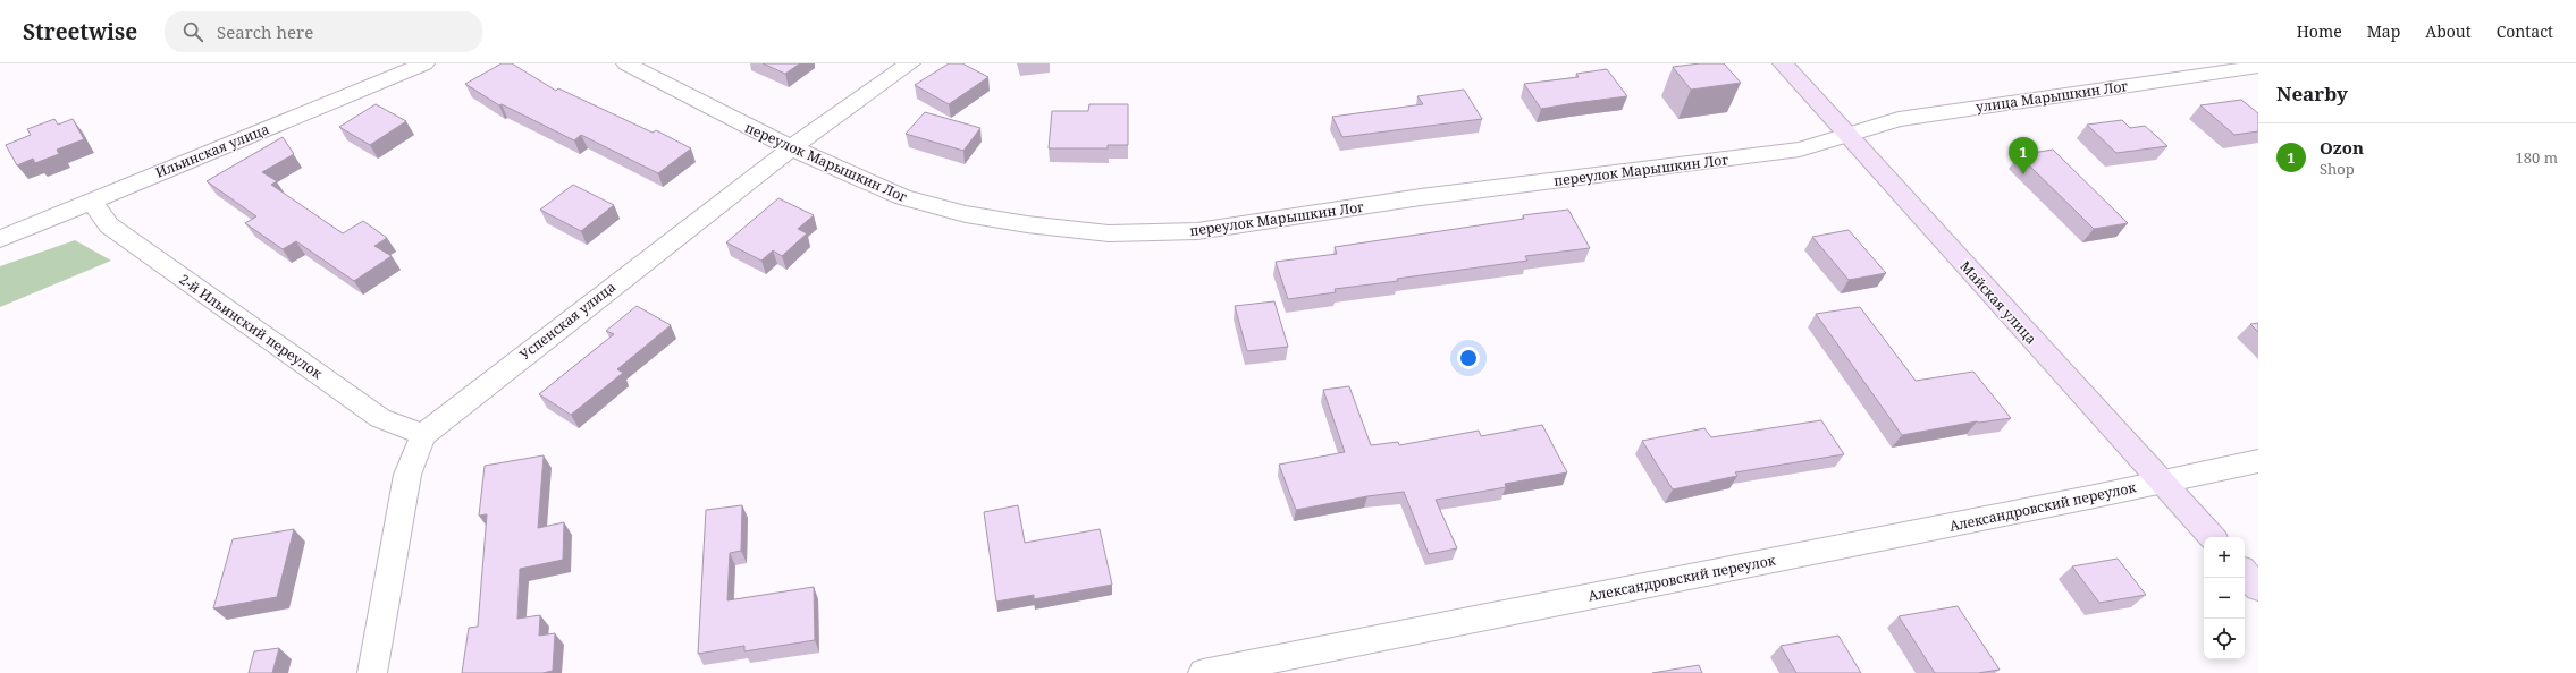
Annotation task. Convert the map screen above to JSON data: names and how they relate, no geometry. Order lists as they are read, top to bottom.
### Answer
{
  "streets": {
    "street": [
      "улица Марышкин Лог",
      "Ильинская улица",
      "переулок Марышкин Лог",
      "Майская улица",
      "Успенская улица",
      "2-й Ильинский переулок",
      "Александровский переулок"
    ]
  },
  "crossings": [
    ["улица Марышкин Лог", "переулок Марышкин Лог"],
    ["улица Марышкин Лог", "Майская улица"],
    ["Ильинская улица", "2-й Ильинский переулок"],
    ["переулок Марышкин Лог", "Майская улица"],
    ["переулок Марышкин Лог", "Успенская улица"],
    ["Майская улица", "Александровский переулок"],
    ["Успенская улица", "2-й Ильинский переулок"]
  ],
  "page": {
    "header": "Streetwise",
    "search": "Search here",
    "nav": [
      "Home",
      "Map",
      "About",
      "Contact"
    ],
    "heading": "Nearby",
    "list": [
      {
        "mark": "1",
        "name": "Ozon",
        "note": "Shop",
        "value": "180 m"
      }
    ],
    "pins": "1",
    "map_buttons": ["+", "−"]
  }
}
